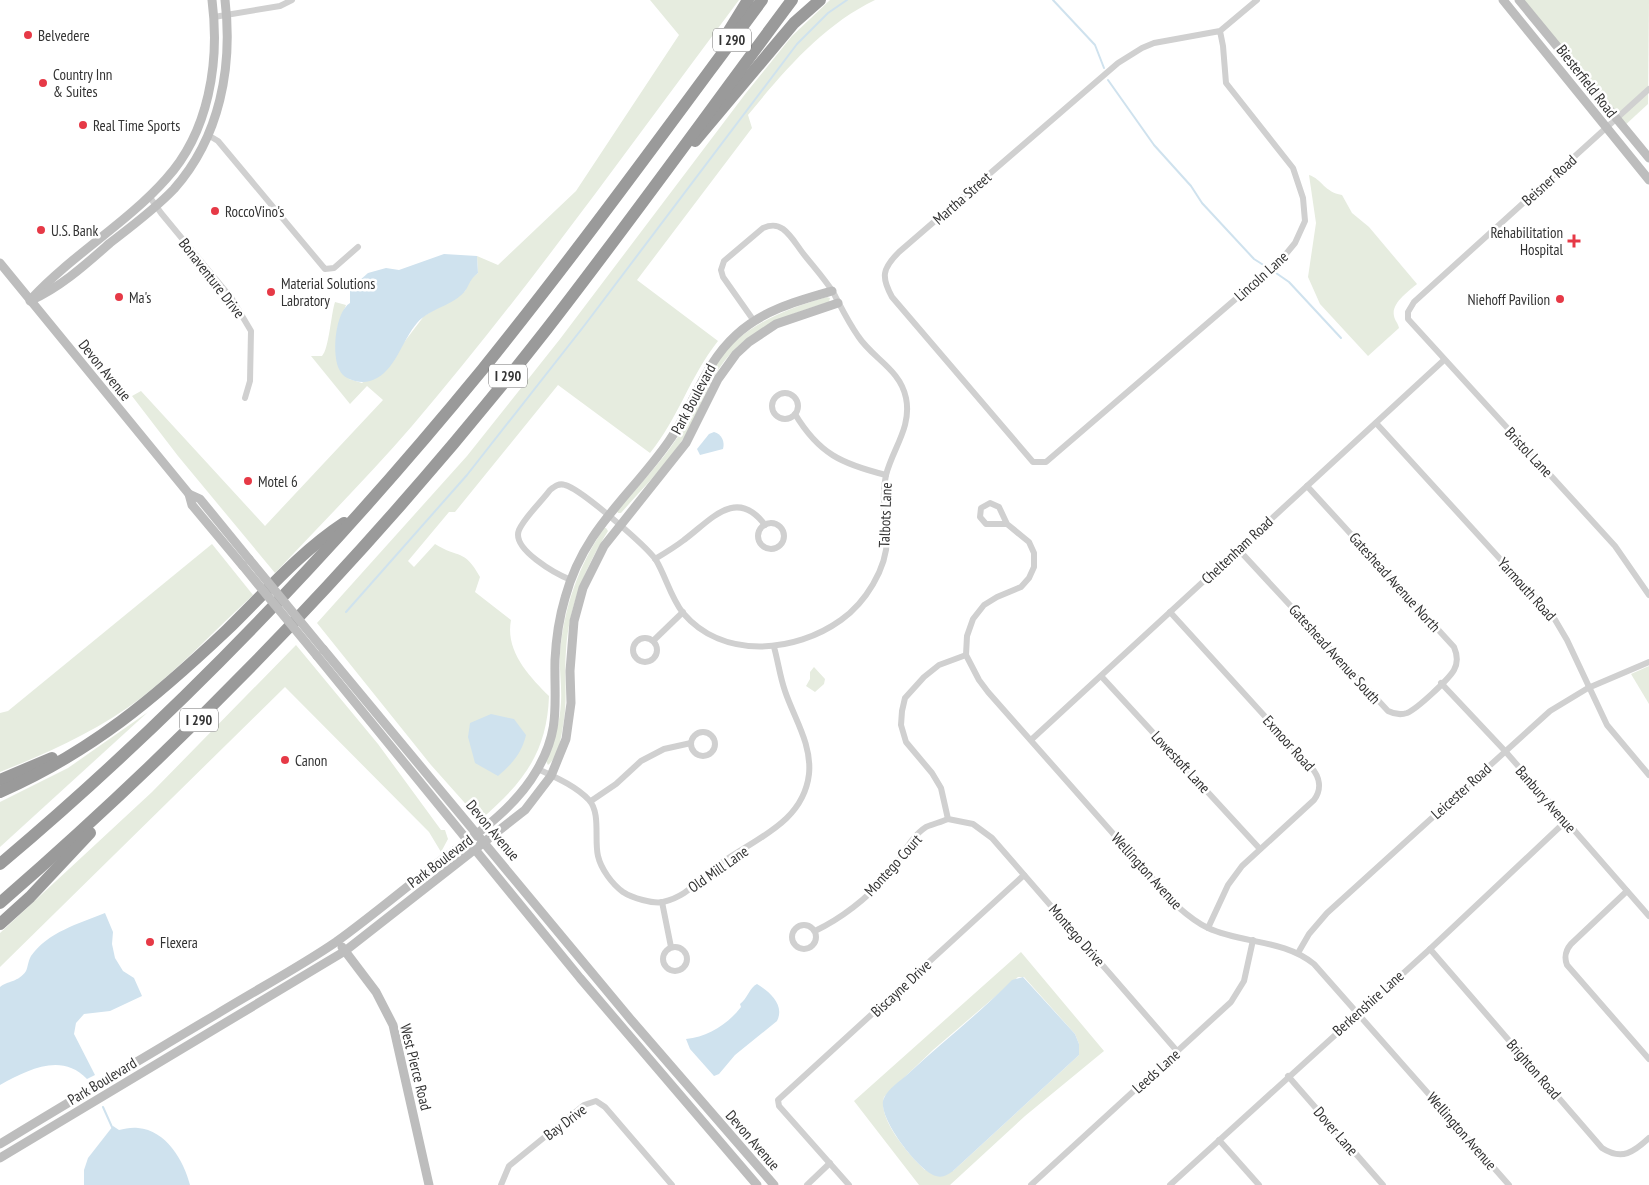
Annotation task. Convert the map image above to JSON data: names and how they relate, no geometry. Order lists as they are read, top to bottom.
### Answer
{
  "streets": {
    "highway": ["I 290"],
    "main road": [
      "Biesterfield Road",
      "Devon Avenue",
      "Park Boulevard",
      "West Pierce Road"
    ],
    "street": [
      "Beisner Road",
      "Martha Street",
      "Lincoln Lane",
      "Bonaventure Drive",
      "Bristol Lane",
      "Talbots Lane",
      "Cheltenham Road",
      "Gateshead Avenue North",
      "Yarmouth Road",
      "Gateshead Avenue South",
      "Exmoor Road",
      "Lowestoft Lane",
      "Leicester Road",
      "Banbury Avenue",
      "Montego Court",
      "Old Mill Lane",
      "Wellington Avenue",
      "Montego Drive",
      "Biscayne Drive",
      "Berkenshire Lane",
      "Brighton Road",
      "Leeds Lane",
      "Bay Drive",
      "Dover Lane"
    ]
  },
  "crossings": [
    ["Biesterfield Road", "Beisner Road"],
    ["Beisner Road", "Bristol Lane"],
    ["Martha Street", "Lincoln Lane"],
    ["Devon Avenue", "Park Boulevard"],
    ["Park Boulevard", "Talbots Lane"],
    ["Park Boulevard", "West Pierce Road"],
    ["Bristol Lane", "Cheltenham Road"],
    ["Talbots Lane", "Old Mill Lane"],
    ["Cheltenham Road", "Gateshead Avenue North"],
    ["Cheltenham Road", "Yarmouth Road"],
    ["Cheltenham Road", "Gateshead Avenue South"],
    ["Cheltenham Road", "Exmoor Road"],
    ["Cheltenham Road", "Lowestoft Lane"],
    ["Cheltenham Road", "Wellington Avenue"],
    ["Gateshead Avenue North", "Gateshead Avenue South"],
    ["Gateshead Avenue North", "Banbury Avenue"],
    ["Yarmouth Road", "Leicester Road"],
    ["Gateshead Avenue South", "Banbury Avenue"],
    ["Exmoor Road", "Lowestoft Lane"],
    ["Exmoor Road", "Wellington Avenue"],
    ["Leicester Road", "Banbury Avenue"],
    ["Leicester Road", "Wellington Avenue"],
    ["Banbury Avenue", "Berkenshire Lane"],
    ["Montego Court", "Montego Drive"],
    ["Wellington Avenue", "Berkenshire Lane"],
    ["Wellington Avenue", "Leeds Lane"],
    ["Montego Drive", "Biscayne Drive"],
    ["Montego Drive", "Leeds Lane"],
    ["Berkenshire Lane", "Brighton Road"],
    ["Berkenshire Lane", "Dover Lane"]
  ],
  "places": {
    "other": [
      "Belvedere",
      "Country Inn & Suites",
      "Real Time Sports",
      "RoccoVino's",
      "U.S. Bank",
      "Material Solutions Labratory",
      "Ma's",
      "Niehoff Pavilion",
      "Motel 6",
      "Canon",
      "Flexera"
    ],
    "health": ["Rehabilitation Hospital"]
  }
}
